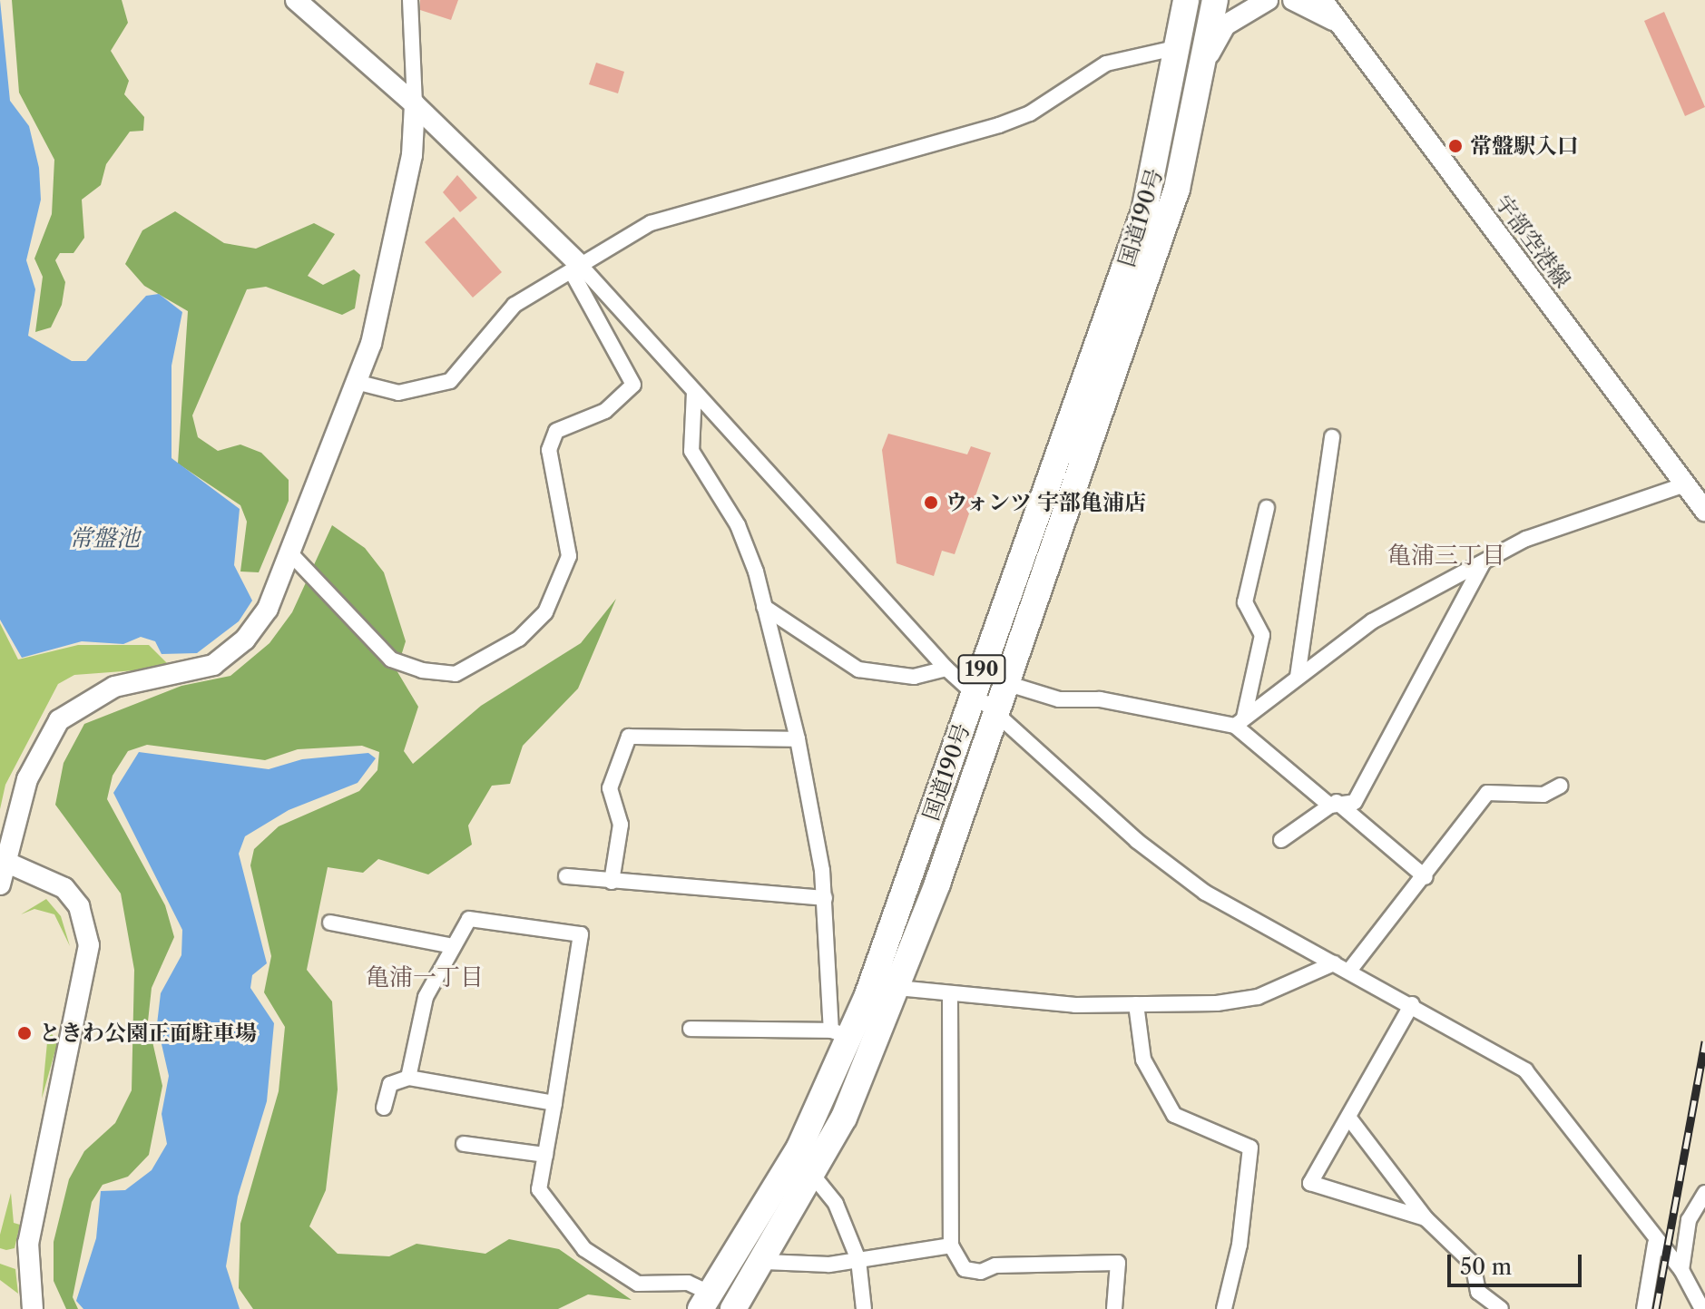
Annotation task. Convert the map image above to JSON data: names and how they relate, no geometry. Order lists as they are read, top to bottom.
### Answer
{
  "streets": {
    "highway": ["国道190号", "190"],
    "street": ["宇部空港線"]
  },
  "districts": ["亀浦三丁目", "亀浦一丁目"],
  "water": ["常盤池"],
  "places": ["常盤駅入口", "ウォンツ 宇部亀浦店", "ときわ公園正面駐車場"],
  "scale_bar": "50 m"
}
